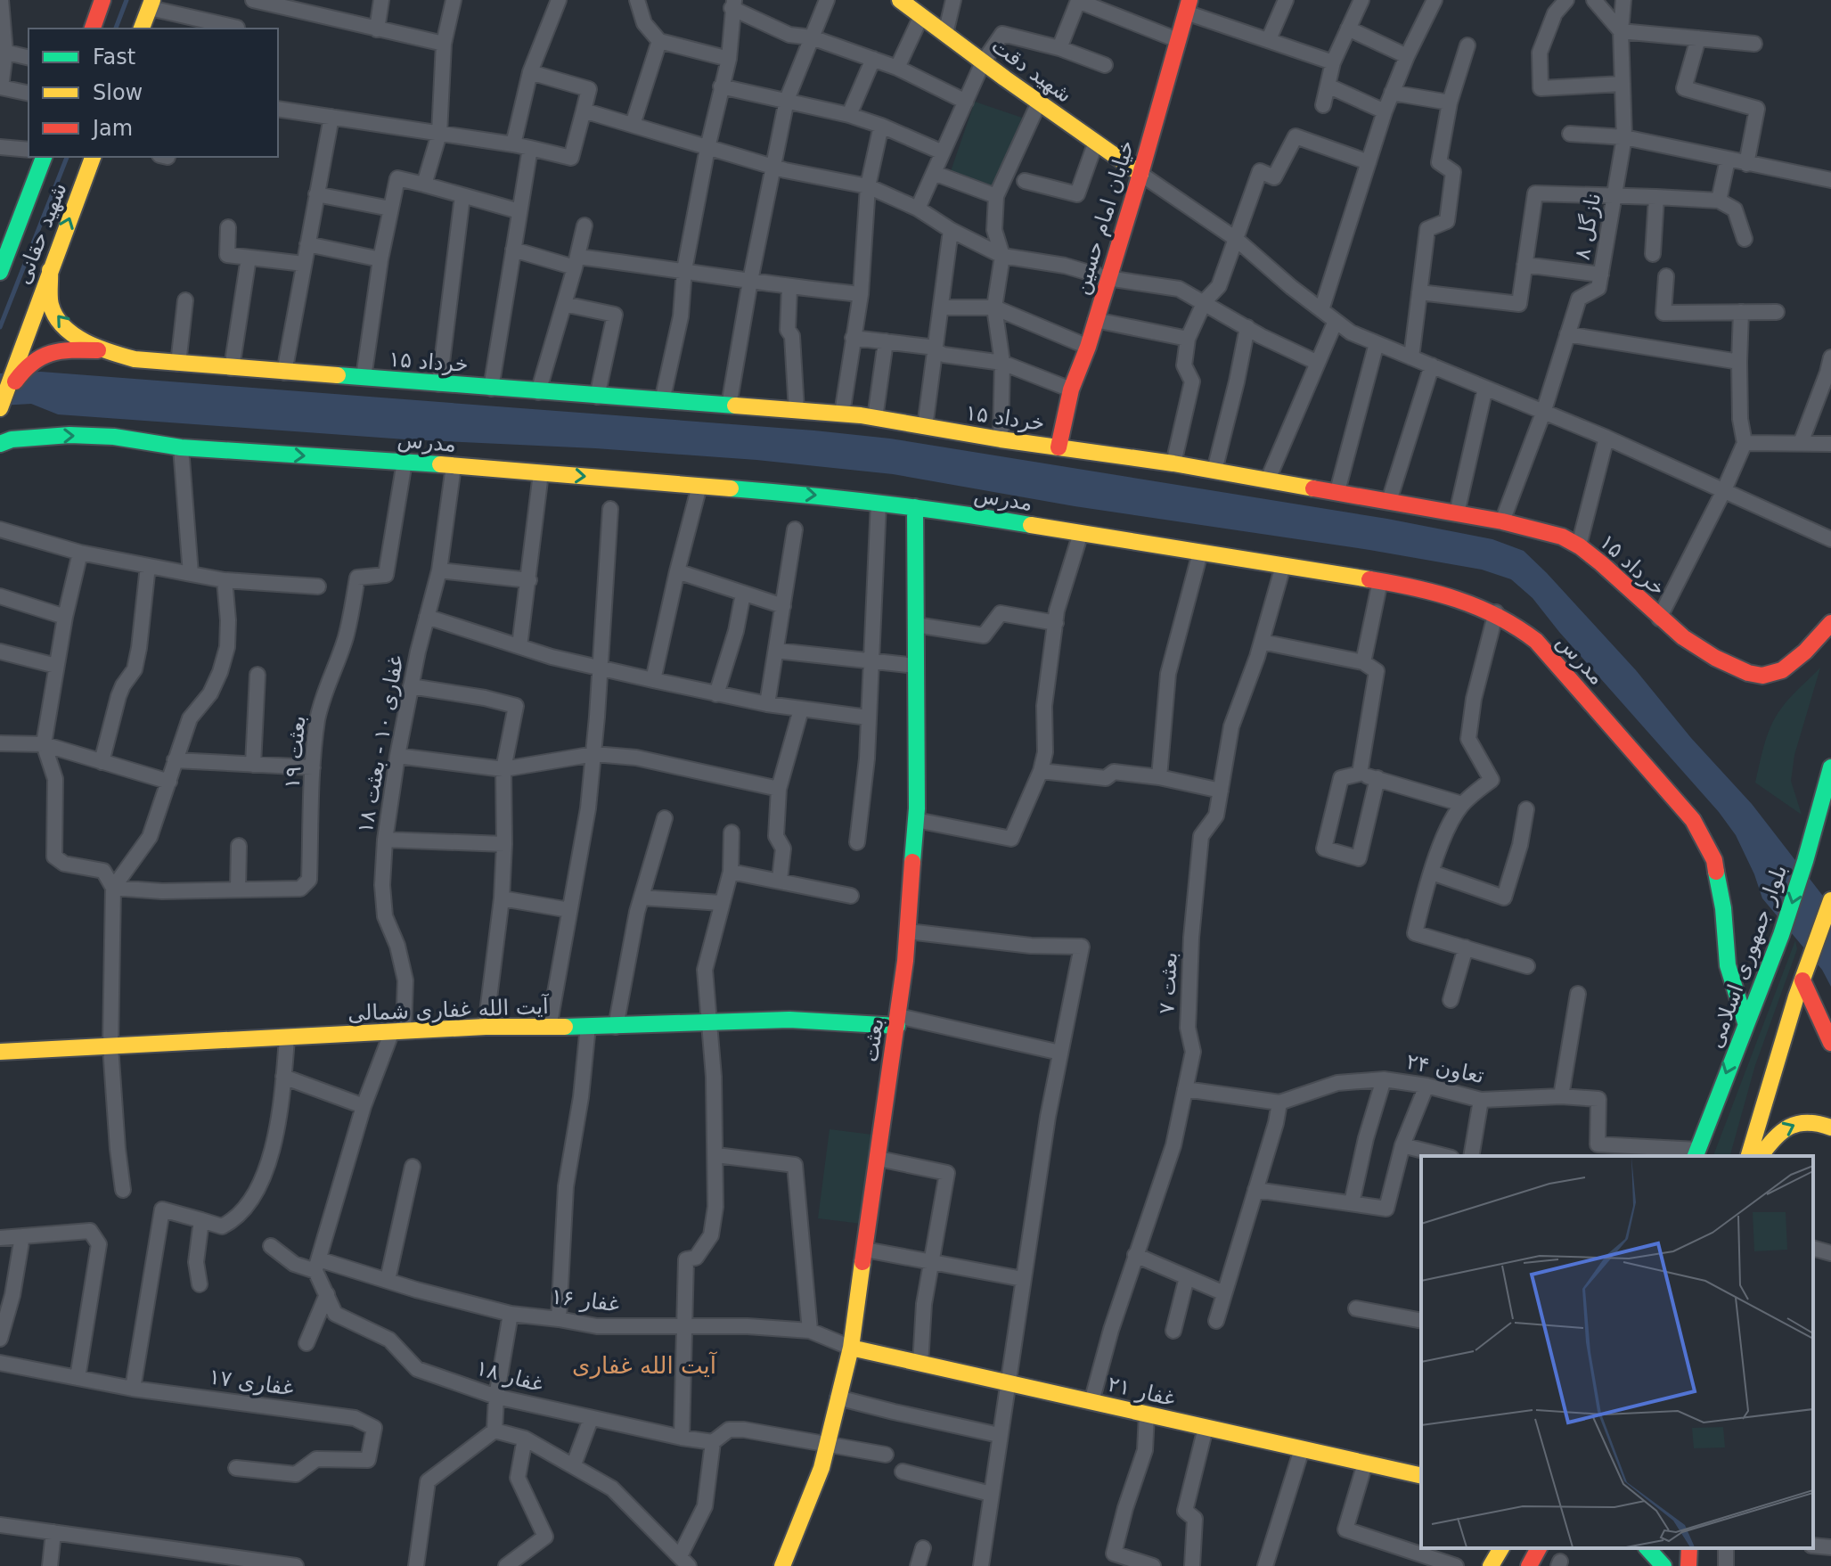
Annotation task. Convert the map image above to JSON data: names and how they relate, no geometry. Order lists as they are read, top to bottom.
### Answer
{
  "streets": {
    "street": [
      "شهید دقت",
      "خیابان امام حسین",
      "نازگل ۸",
      "شهید حقانی",
      "۱۵ خرداد",
      "مدرس",
      "غفاری ۱۰ - بعثت ۱۸",
      "بعثت ۱۹",
      "بلوار جمهوری اسلامی",
      "بعثت ۷",
      "آیت الله غفاری شمالی",
      "بعثت",
      "تعاون ۲۴",
      "غفار ۱۶",
      "غفار ۱۸",
      "غفاری ۱۷",
      "غفار ۲۱"
    ]
  },
  "crossings": [
    ["شهید دقت", "خیابان امام حسین"],
    ["خیابان امام حسین", "۱۵ خرداد"],
    ["نازگل ۸", "۱۵ خرداد"],
    ["مدرس", "غفاری ۱۰ - بعثت ۱۸"],
    ["مدرس", "بعثت ۱۹"],
    ["مدرس", "بلوار جمهوری اسلامی"],
    ["مدرس", "بعثت ۷"],
    ["مدرس", "بعثت"],
    ["غفاری ۱۰ - بعثت ۱۸", "آیت الله غفاری شمالی"],
    ["غفاری ۱۰ - بعثت ۱۸", "غفار ۱۶"],
    ["غفاری ۱۰ - بعثت ۱۸", "غفار ۱۸"],
    ["بلوار جمهوری اسلامی", "تعاون ۲۴"],
    ["بعثت ۷", "تعاون ۲۴"],
    ["بعثت ۷", "غفار ۲۱"],
    ["آیت الله غفاری شمالی", "بعثت"],
    ["بعثت", "غفار ۱۶"],
    ["بعثت", "غفار ۱۸"],
    ["بعثت", "غفار ۲۱"],
    ["غفار ۱۶", "غفار ۱۸"],
    ["غفار ۱۶", "غفار ۲۱"]
  ],
  "districts": ["آیت الله غفاری"],
  "legend": ["Fast", "Slow", "Jam"]
}
